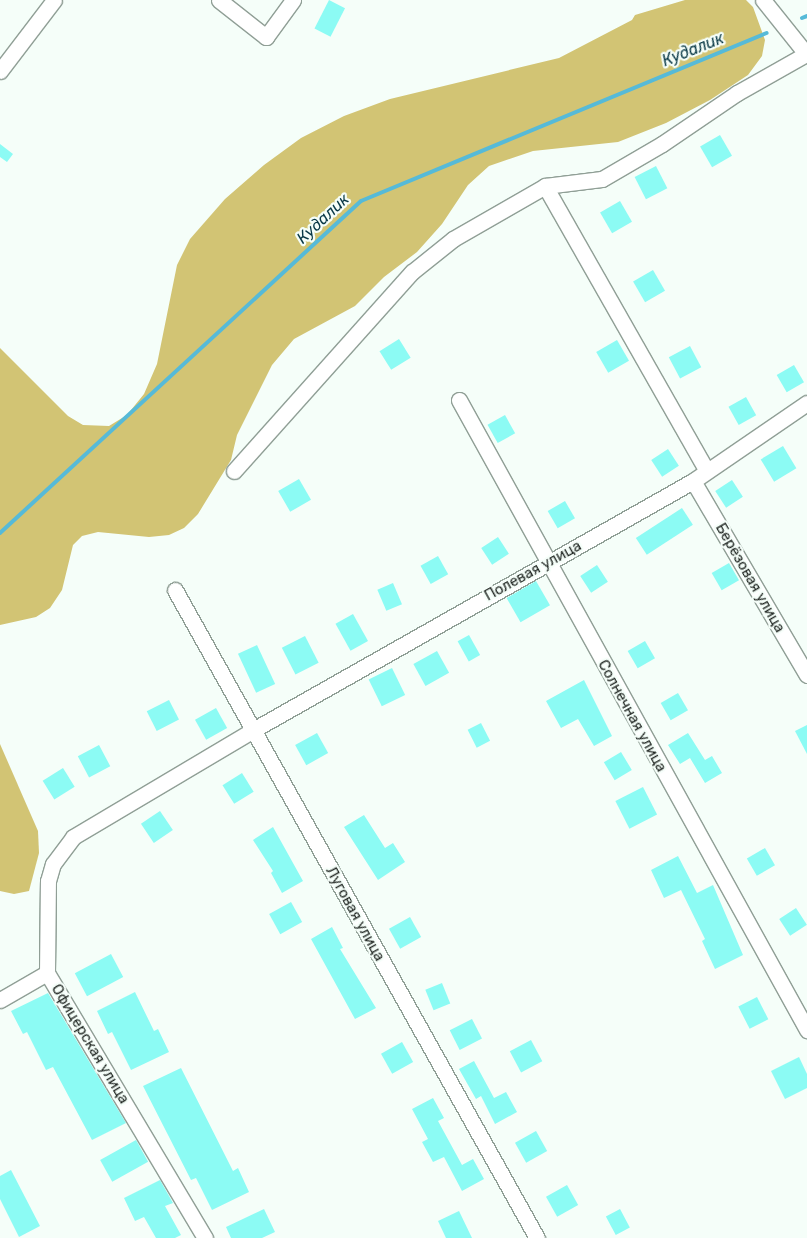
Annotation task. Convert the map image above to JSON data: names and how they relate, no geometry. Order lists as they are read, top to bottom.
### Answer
{
  "streets": {
    "street": [
      "Полевая улица",
      "Берёзовая улица",
      "Солнечная улица",
      "Луговая улица",
      "Офицерская улица"
    ]
  },
  "crossings": [
    ["Полевая улица", "Берёзовая улица"],
    ["Полевая улица", "Солнечная улица"],
    ["Полевая улица", "Луговая улица"],
    ["Полевая улица", "Офицерская улица"],
    ["Луговая улица", "Офицерская улица"]
  ],
  "water": ["Кудалик"]
}
